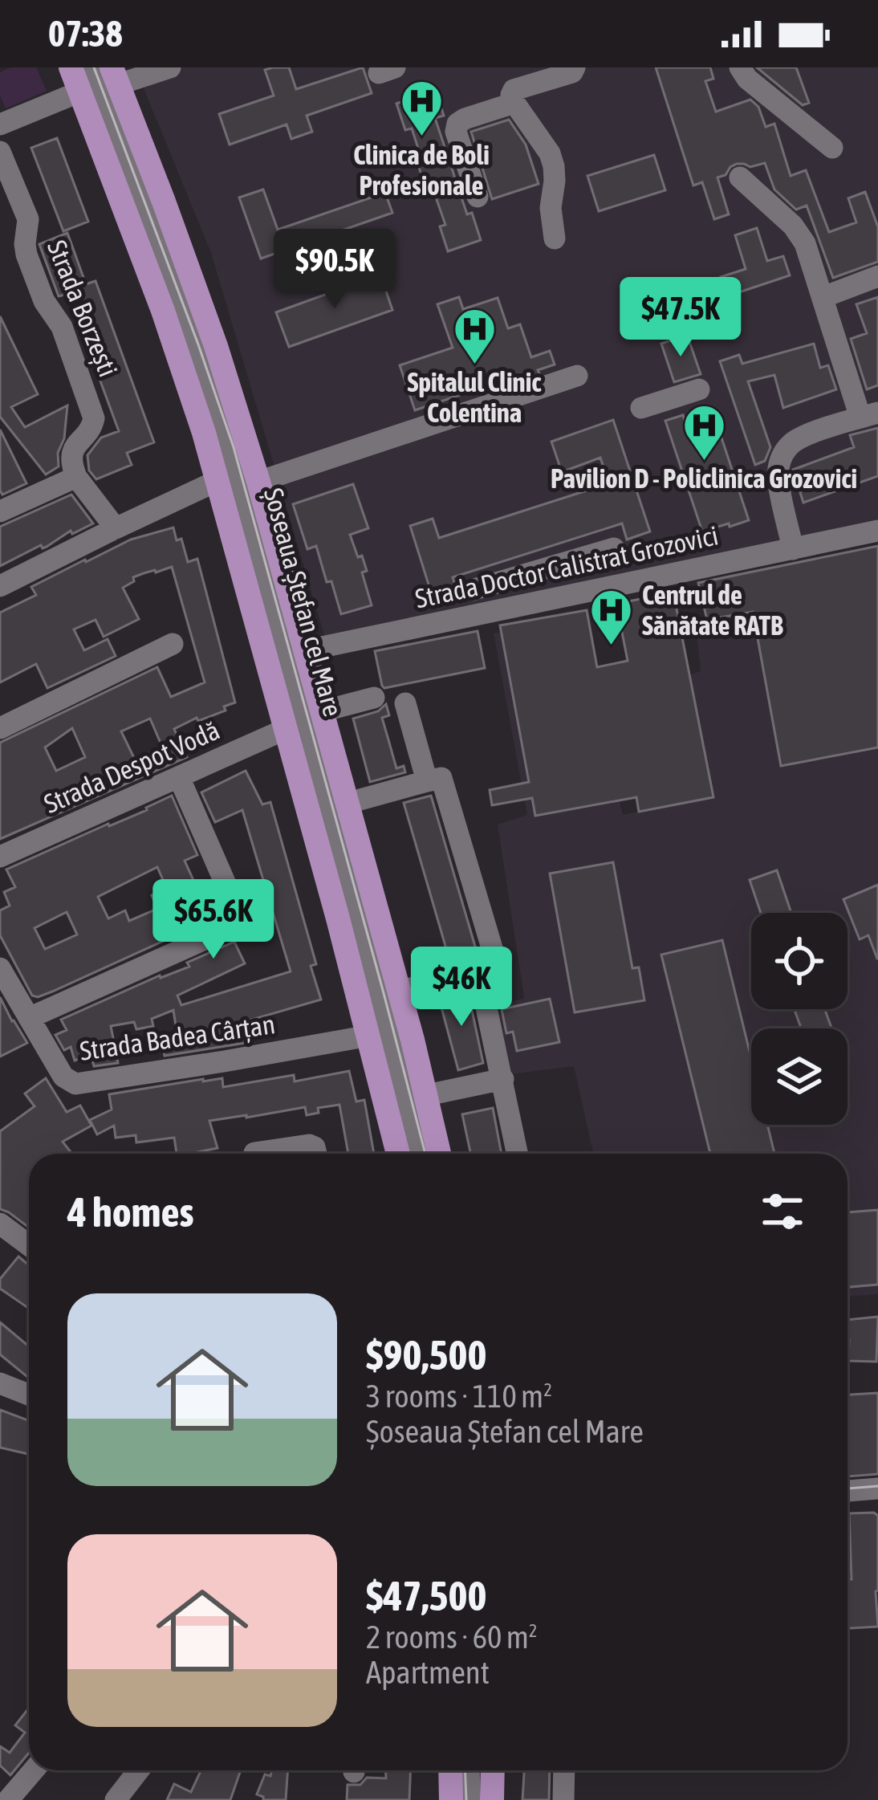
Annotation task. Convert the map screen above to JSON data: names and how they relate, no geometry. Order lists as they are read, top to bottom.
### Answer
{
  "streets": {
    "main road": ["Șoseaua Ștefan cel Mare"],
    "street": [
      "Strada Borzești",
      "Strada Doctor Calistrat Grozovici",
      "Strada Despot Vodă",
      "Strada Badea Cârțan"
    ]
  },
  "crossings": [
    ["Strada Doctor Calistrat Grozovici", "Șoseaua Ștefan cel Mare"],
    ["Șoseaua Ștefan cel Mare", "Strada Despot Vodă"],
    ["Șoseaua Ștefan cel Mare", "Strada Badea Cârțan"]
  ],
  "places": {
    "hospital": [
      "Clinica de Boli Profesionale",
      "Spitalul Clinic Colentina",
      "Pavilion D - Policlinica Grozovici",
      "Centrul de Sănătate RATB"
    ]
  },
  "page": {
    "status": "07:38",
    "price": [
      "$90.5K",
      "$47.5K",
      "$65.6K",
      "$46K"
    ],
    "heading": "4 homes",
    "list": [
      {
        "name": "$90,500",
        "note": "3 rooms · 110 m² · Șoseaua Ștefan cel Mare"
      },
      {
        "name": "$47,500",
        "note": "2 rooms · 60 m² · Apartment"
      }
    ]
  }
}
